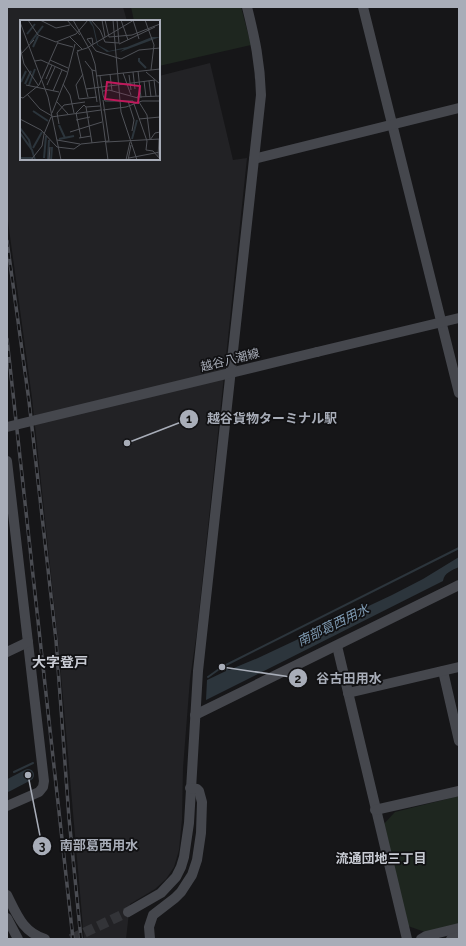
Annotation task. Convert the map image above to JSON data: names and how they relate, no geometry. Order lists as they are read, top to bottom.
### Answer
{
  "streets": {
    "street": ["越谷八潮線"]
  },
  "districts": ["大字登戸", "流通団地三丁目"],
  "water": ["南部葛西用水"],
  "places": ["越谷貨物ターミナル駅", "谷古田用水", "南部葛西用水"]
}
